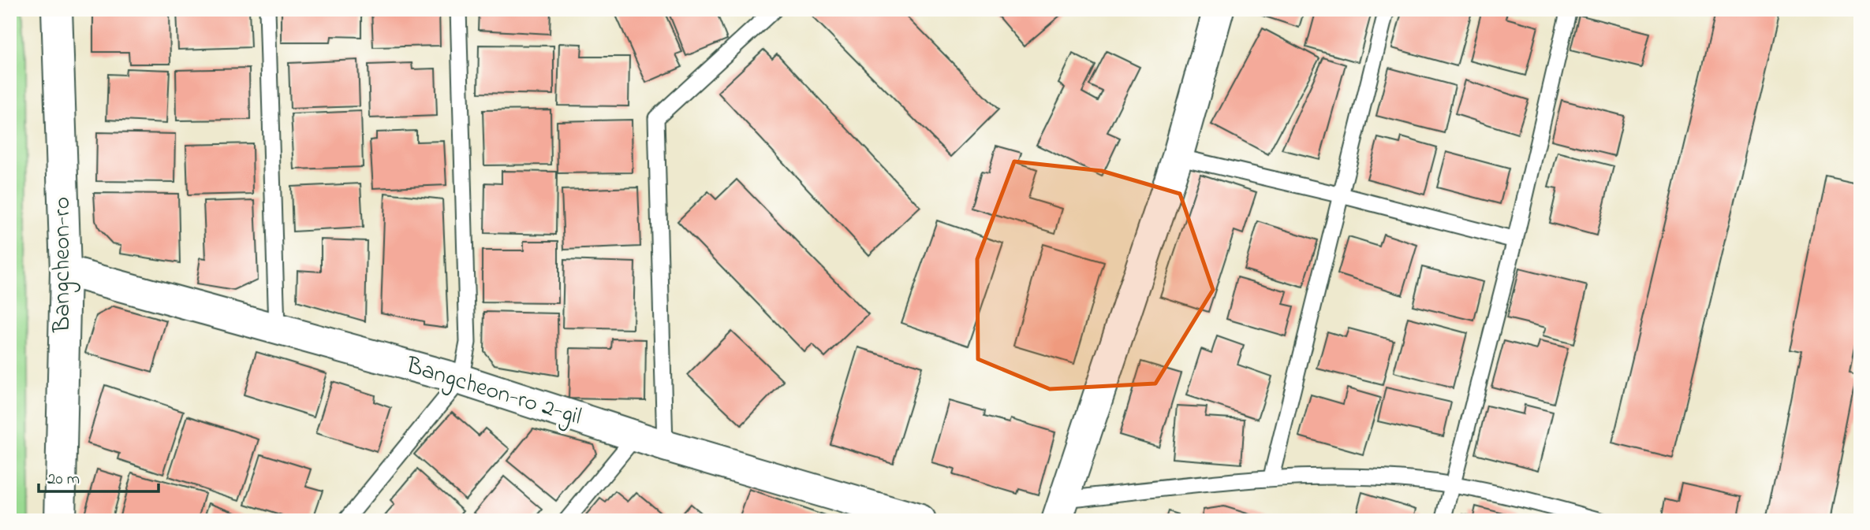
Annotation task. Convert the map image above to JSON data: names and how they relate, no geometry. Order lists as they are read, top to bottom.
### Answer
{
  "streets": {
    "street": ["Bangcheon-ro", "Bangcheon-ro 2-gil"]
  },
  "crossings": [
    ["Bangcheon-ro", "Bangcheon-ro 2-gil"]
  ],
  "scale_bar": "20 m"
}
